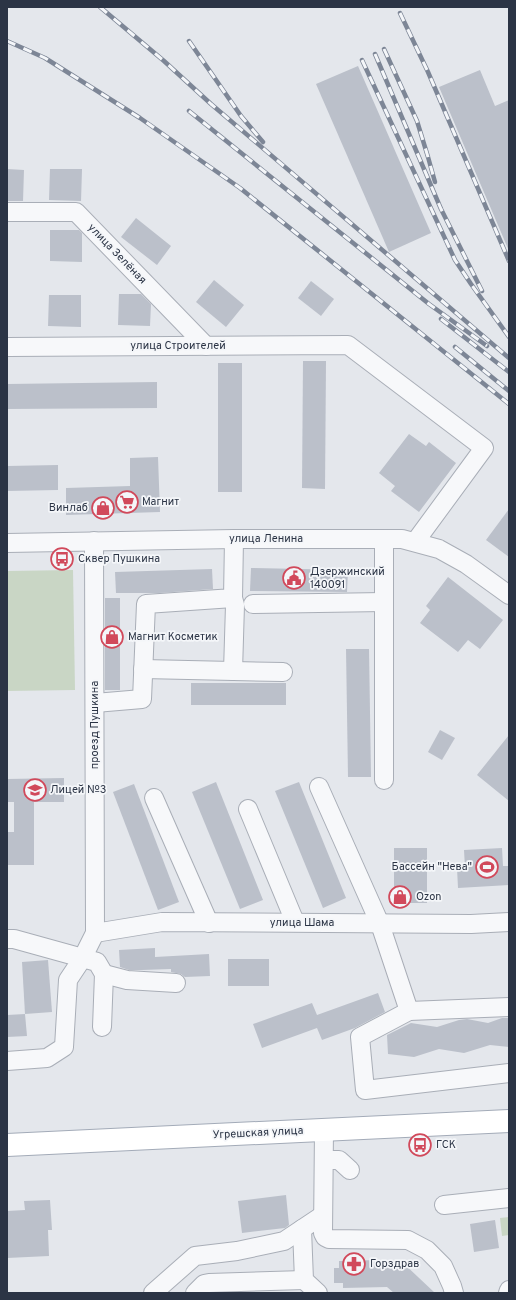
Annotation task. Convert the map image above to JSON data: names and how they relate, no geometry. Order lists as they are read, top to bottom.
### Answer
{
  "streets": {
    "main road": ["Угрешская улица"],
    "street": [
      "улица Зелёная",
      "улица Строителей",
      "улица Ленина",
      "проезд Пушкина",
      "улица Шама"
    ]
  },
  "crossings": [
    ["улица Зелёная", "улица Строителей"],
    ["улица Строителей", "улица Ленина"],
    ["улица Ленина", "проезд Пушкина"],
    ["проезд Пушкина", "улица Шама"]
  ],
  "places": {
    "supermarket": ["Магнит"],
    "shop": ["Винлаб", "Магнит Косметик", "Ozon"],
    "bus stop": ["Сквер Пушкина", "ГСК"],
    "public building": ["Дзержинский 140091"],
    "school or university": ["Лицей №3"],
    "sports": ["Бассейн \"Нева\""],
    "pharmacy": ["Горздрав"]
  }
}
